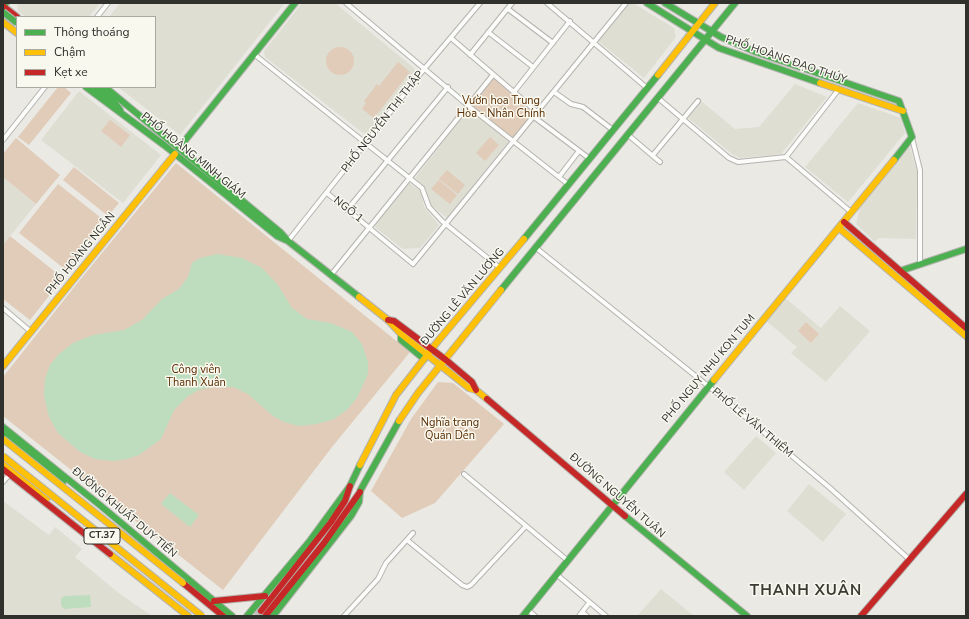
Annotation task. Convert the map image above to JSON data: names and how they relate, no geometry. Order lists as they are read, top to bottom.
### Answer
{
  "streets": {
    "main road": [
      "PHỐ HOÀNG ĐẠO THÚY",
      "PHỐ HOÀNG MINH GIÁM",
      "PHỐ HOÀNG NGÂN",
      "ĐƯỜNG LÊ VĂN LƯƠNG",
      "PHỐ NGỤY NHƯ KON TUM",
      "ĐƯỜNG NGUYỄN TUÂN",
      "ĐƯỜNG KHUẤT DUY TIẾN",
      "CT.37"
    ],
    "street": ["PHỐ NGUYỄN THỊ THẬP", "NGÕ 1", "PHỐ LÊ VĂN THIÊM"]
  },
  "crossings": [
    ["PHỐ HOÀNG ĐẠO THÚY", "ĐƯỜNG LÊ VĂN LƯƠNG"],
    ["PHỐ NGUYỄN THỊ THẬP", "PHỐ HOÀNG MINH GIÁM"],
    ["PHỐ NGUYỄN THỊ THẬP", "NGÕ 1"],
    ["PHỐ HOÀNG MINH GIÁM", "PHỐ HOÀNG NGÂN"],
    ["PHỐ HOÀNG MINH GIÁM", "ĐƯỜNG LÊ VĂN LƯƠNG"],
    ["PHỐ HOÀNG MINH GIÁM", "ĐƯỜNG NGUYỄN TUÂN"],
    ["ĐƯỜNG LÊ VĂN LƯƠNG", "ĐƯỜNG NGUYỄN TUÂN"],
    ["PHỐ NGỤY NHƯ KON TUM", "PHỐ LÊ VĂN THIÊM"],
    ["PHỐ NGỤY NHƯ KON TUM", "ĐƯỜNG NGUYỄN TUÂN"]
  ],
  "districts": ["THANH XUÂN"],
  "parks": ["Vườn hoa Trung Hòa - Nhân Chính", "Công viên Thanh Xuân", "Nghĩa trang Quán Dền"],
  "legend": ["Thông thoáng", "Chậm", "Kẹt xe"]
}
